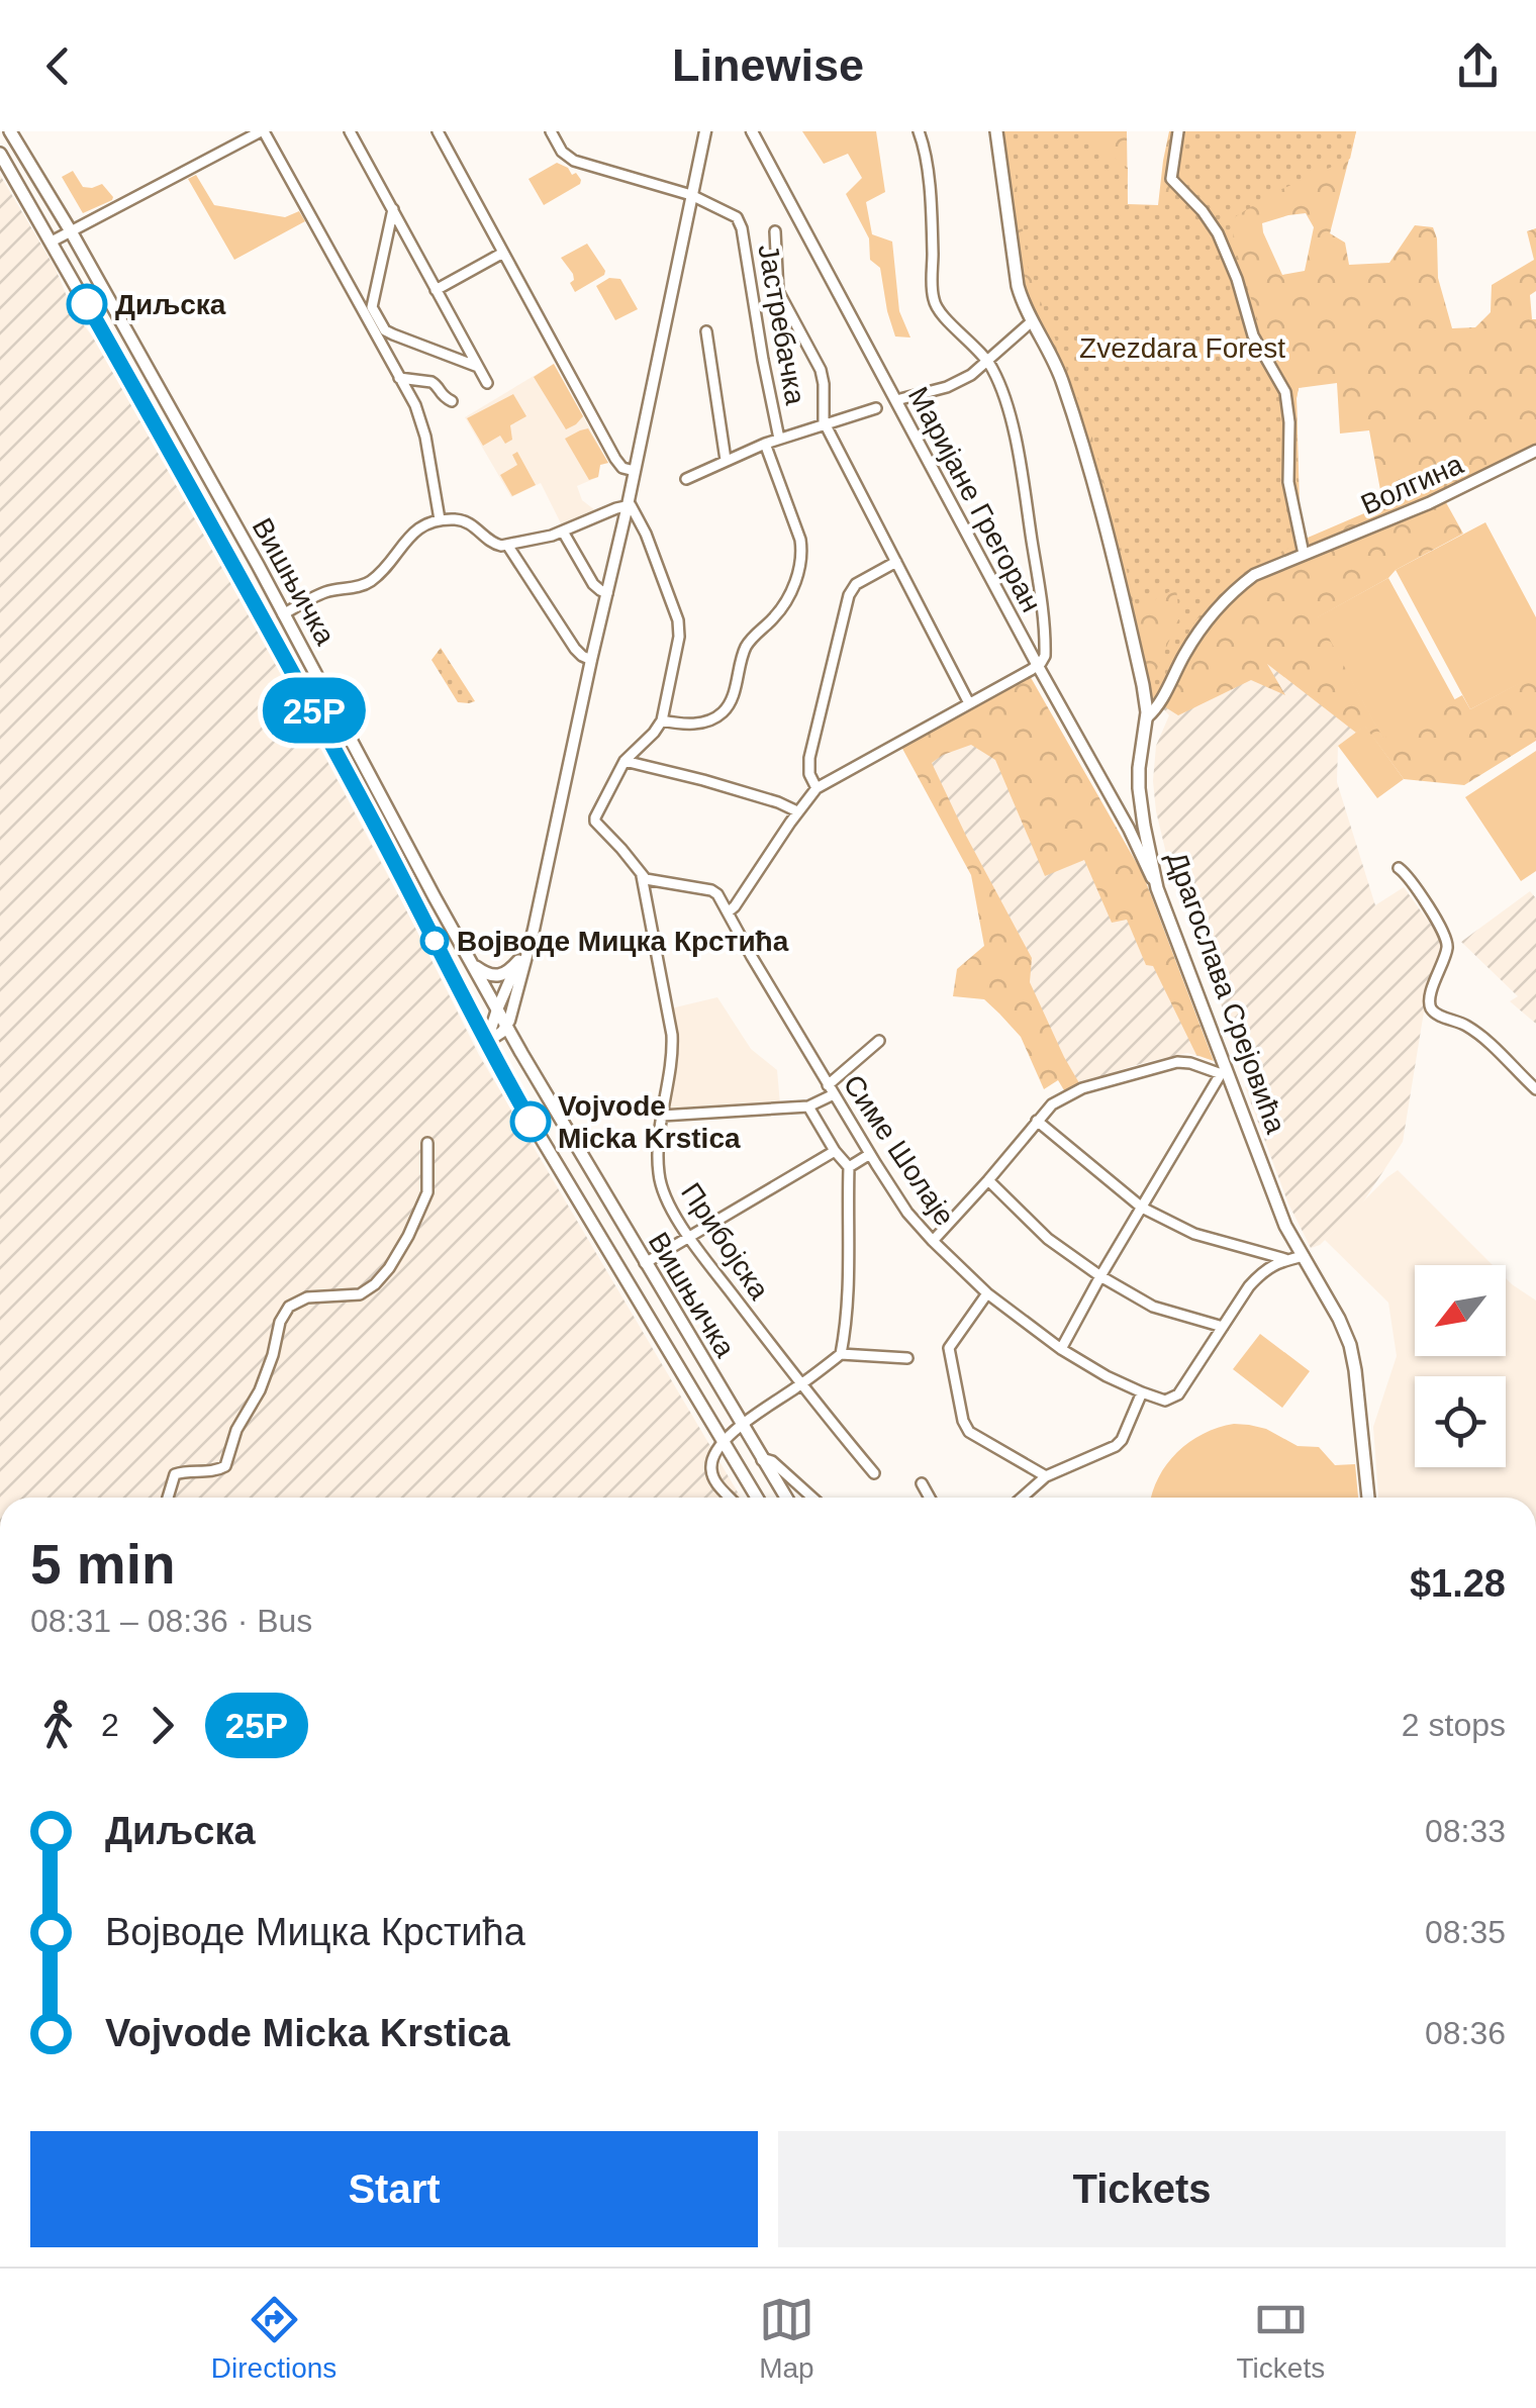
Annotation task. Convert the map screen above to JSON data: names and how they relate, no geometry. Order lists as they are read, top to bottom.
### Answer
{
  "streets": {
    "main road": ["Вишњичка", "Драгослава Срејовића"],
    "street": [
      "Јастребачка",
      "Волгина",
      "Маријане Грегоран",
      "Симе Шолаје",
      "Прибојска"
    ]
  },
  "crossings": [
    ["Волгина", "Драгослава Срејовића"],
    ["Маријане Грегоран", "Драгослава Срејовића"]
  ],
  "parks": ["Zvezdara Forest"],
  "places": ["Диљска", "Војводе Мицка Крстића", "Vojvode Micka Krstica"],
  "lines": ["bus line 25P"],
  "north": "bottom left",
  "page": {
    "header": "Linewise",
    "on_map": "25P",
    "heading": ["5 min", "08:31 – 08:36 · Bus", "$1.28"],
    "legs": ["2", "25P", "2 stops"],
    "list": [
      {
        "name": "Диљска",
        "value": "08:33"
      },
      {
        "name": "Војводе Мицка Крстића",
        "value": "08:35"
      },
      {
        "name": "Vojvode Micka Krstica",
        "value": "08:36"
      }
    ],
    "buttons": ["Start", "Tickets"],
    "tabs": ["Directions", "Map", "Tickets"]
  }
}
